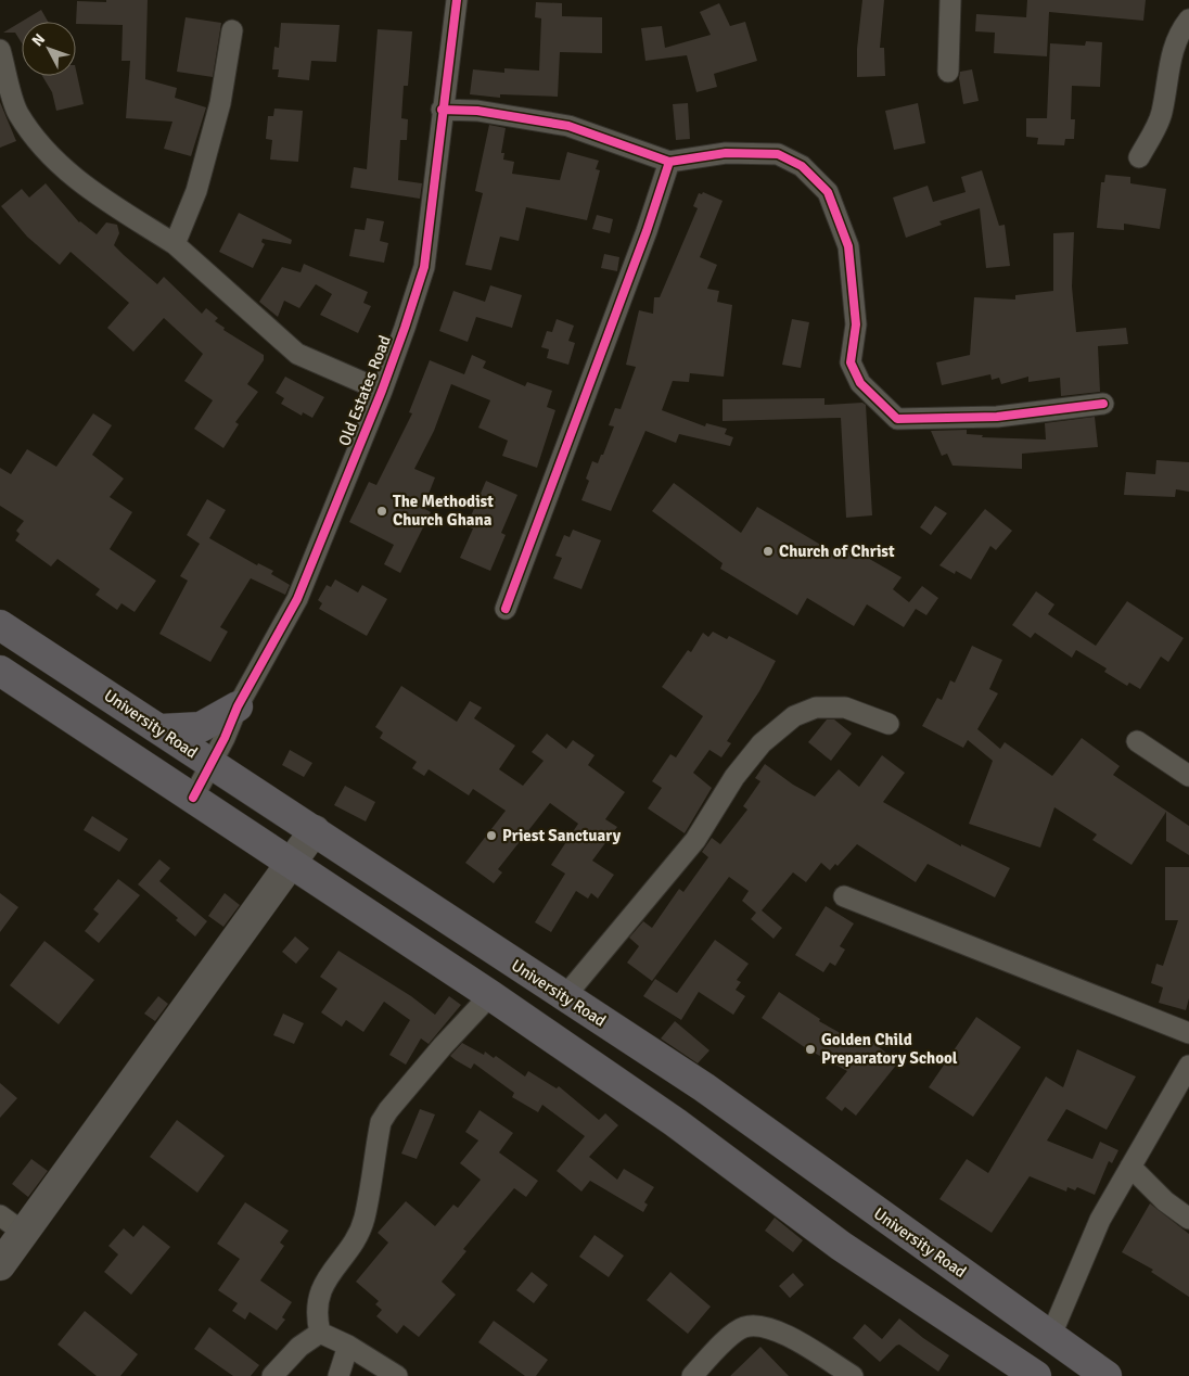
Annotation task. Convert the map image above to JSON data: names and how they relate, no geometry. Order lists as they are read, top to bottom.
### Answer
{
  "streets": {
    "highway": ["University Road"],
    "street": ["Old Estates Road"]
  },
  "crossings": [
    ["Old Estates Road", "University Road"]
  ],
  "places": [
    "The Methodist Church Ghana",
    "Church of Christ",
    "Priest Sanctuary",
    "Golden Child Preparatory School"
  ],
  "north": "top left"
}
